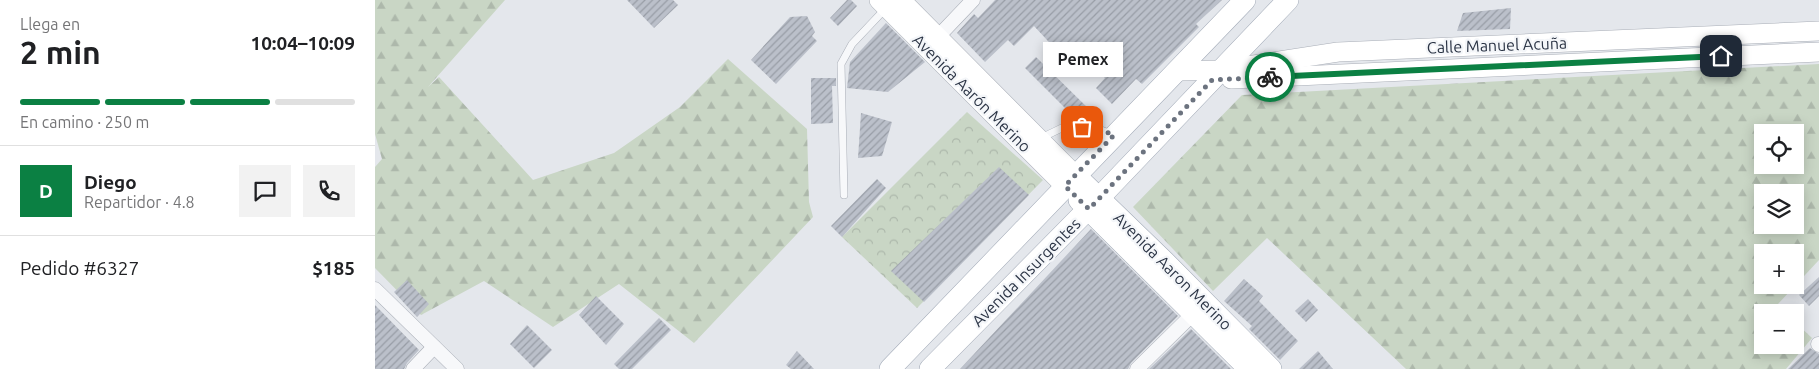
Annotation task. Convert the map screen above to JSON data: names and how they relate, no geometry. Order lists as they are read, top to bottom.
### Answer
{
  "streets": {
    "main road": [
      "Calle Manuel Acuña",
      "Avenida Aarón Merino",
      "Avenida Aaron Merino",
      "Avenida Insurgentes"
    ]
  },
  "crossings": [
    ["Calle Manuel Acuña", "Avenida Insurgentes"],
    ["Avenida Aarón Merino", "Avenida Aaron Merino"],
    ["Avenida Aarón Merino", "Avenida Insurgentes"],
    ["Avenida Aaron Merino", "Avenida Insurgentes"]
  ],
  "places": ["Pemex"],
  "page": {
    "heading": ["2 min", "Llega en", "10:04–10:09"],
    "panel": [
      "Diego",
      "Repartidor · 4.8",
      "Pedido #6327",
      "$185"
    ],
    "bubble": "Pemex",
    "bar": "En camino · 250 m",
    "map_buttons": ["+", "−"],
    "round": "D"
  }
}
